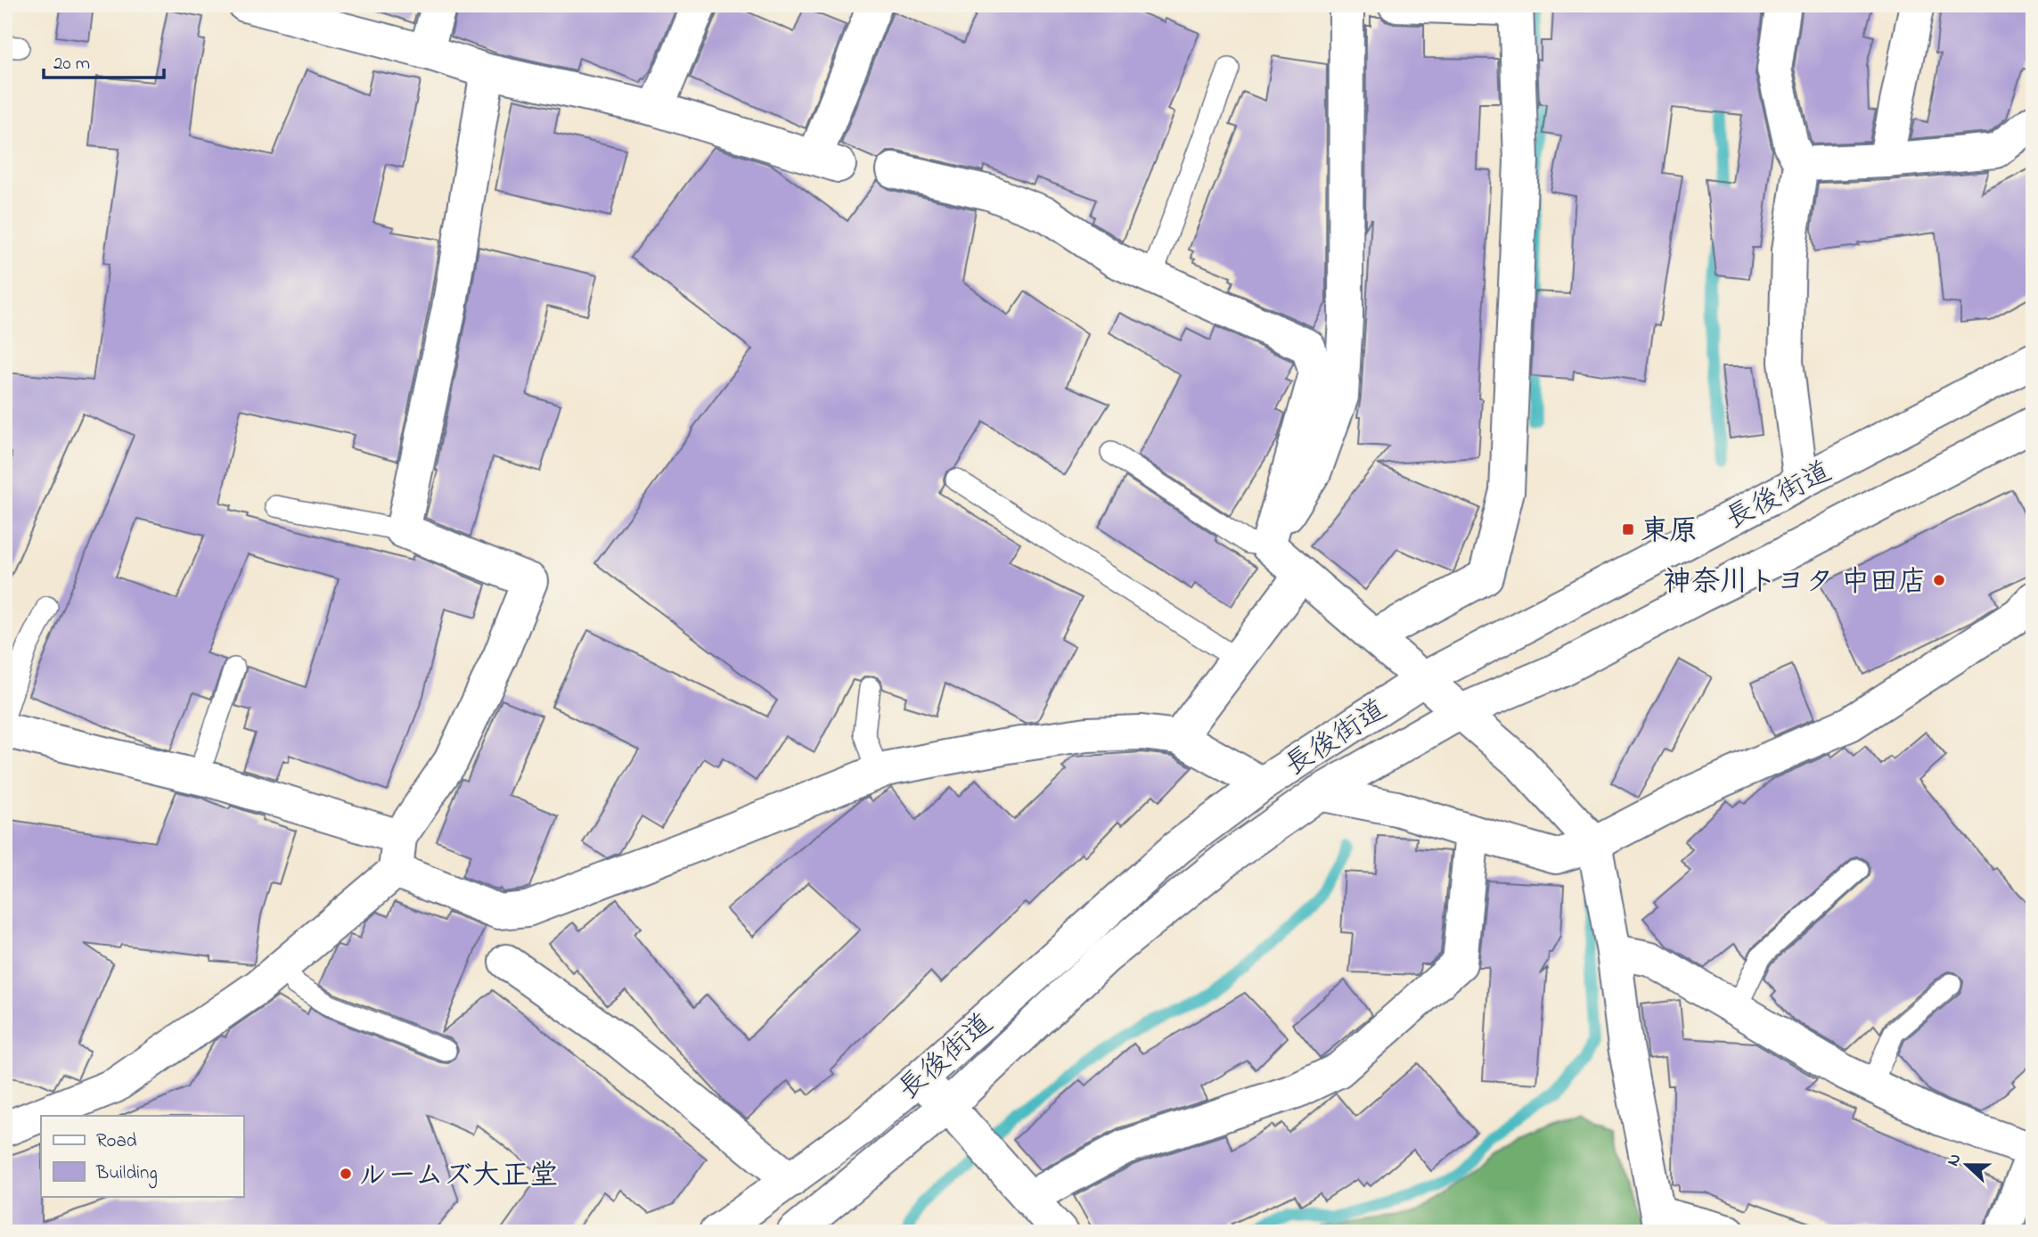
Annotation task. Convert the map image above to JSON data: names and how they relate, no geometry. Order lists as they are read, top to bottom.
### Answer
{
  "streets": {
    "street": ["長後街道"]
  },
  "places": {
    "transit": ["東原"],
    "other": ["神奈川トヨタ 中田店", "ルームズ大正堂"]
  },
  "legend": ["Road", "Building"],
  "scale_bar": "20 m",
  "north": "left"
}
